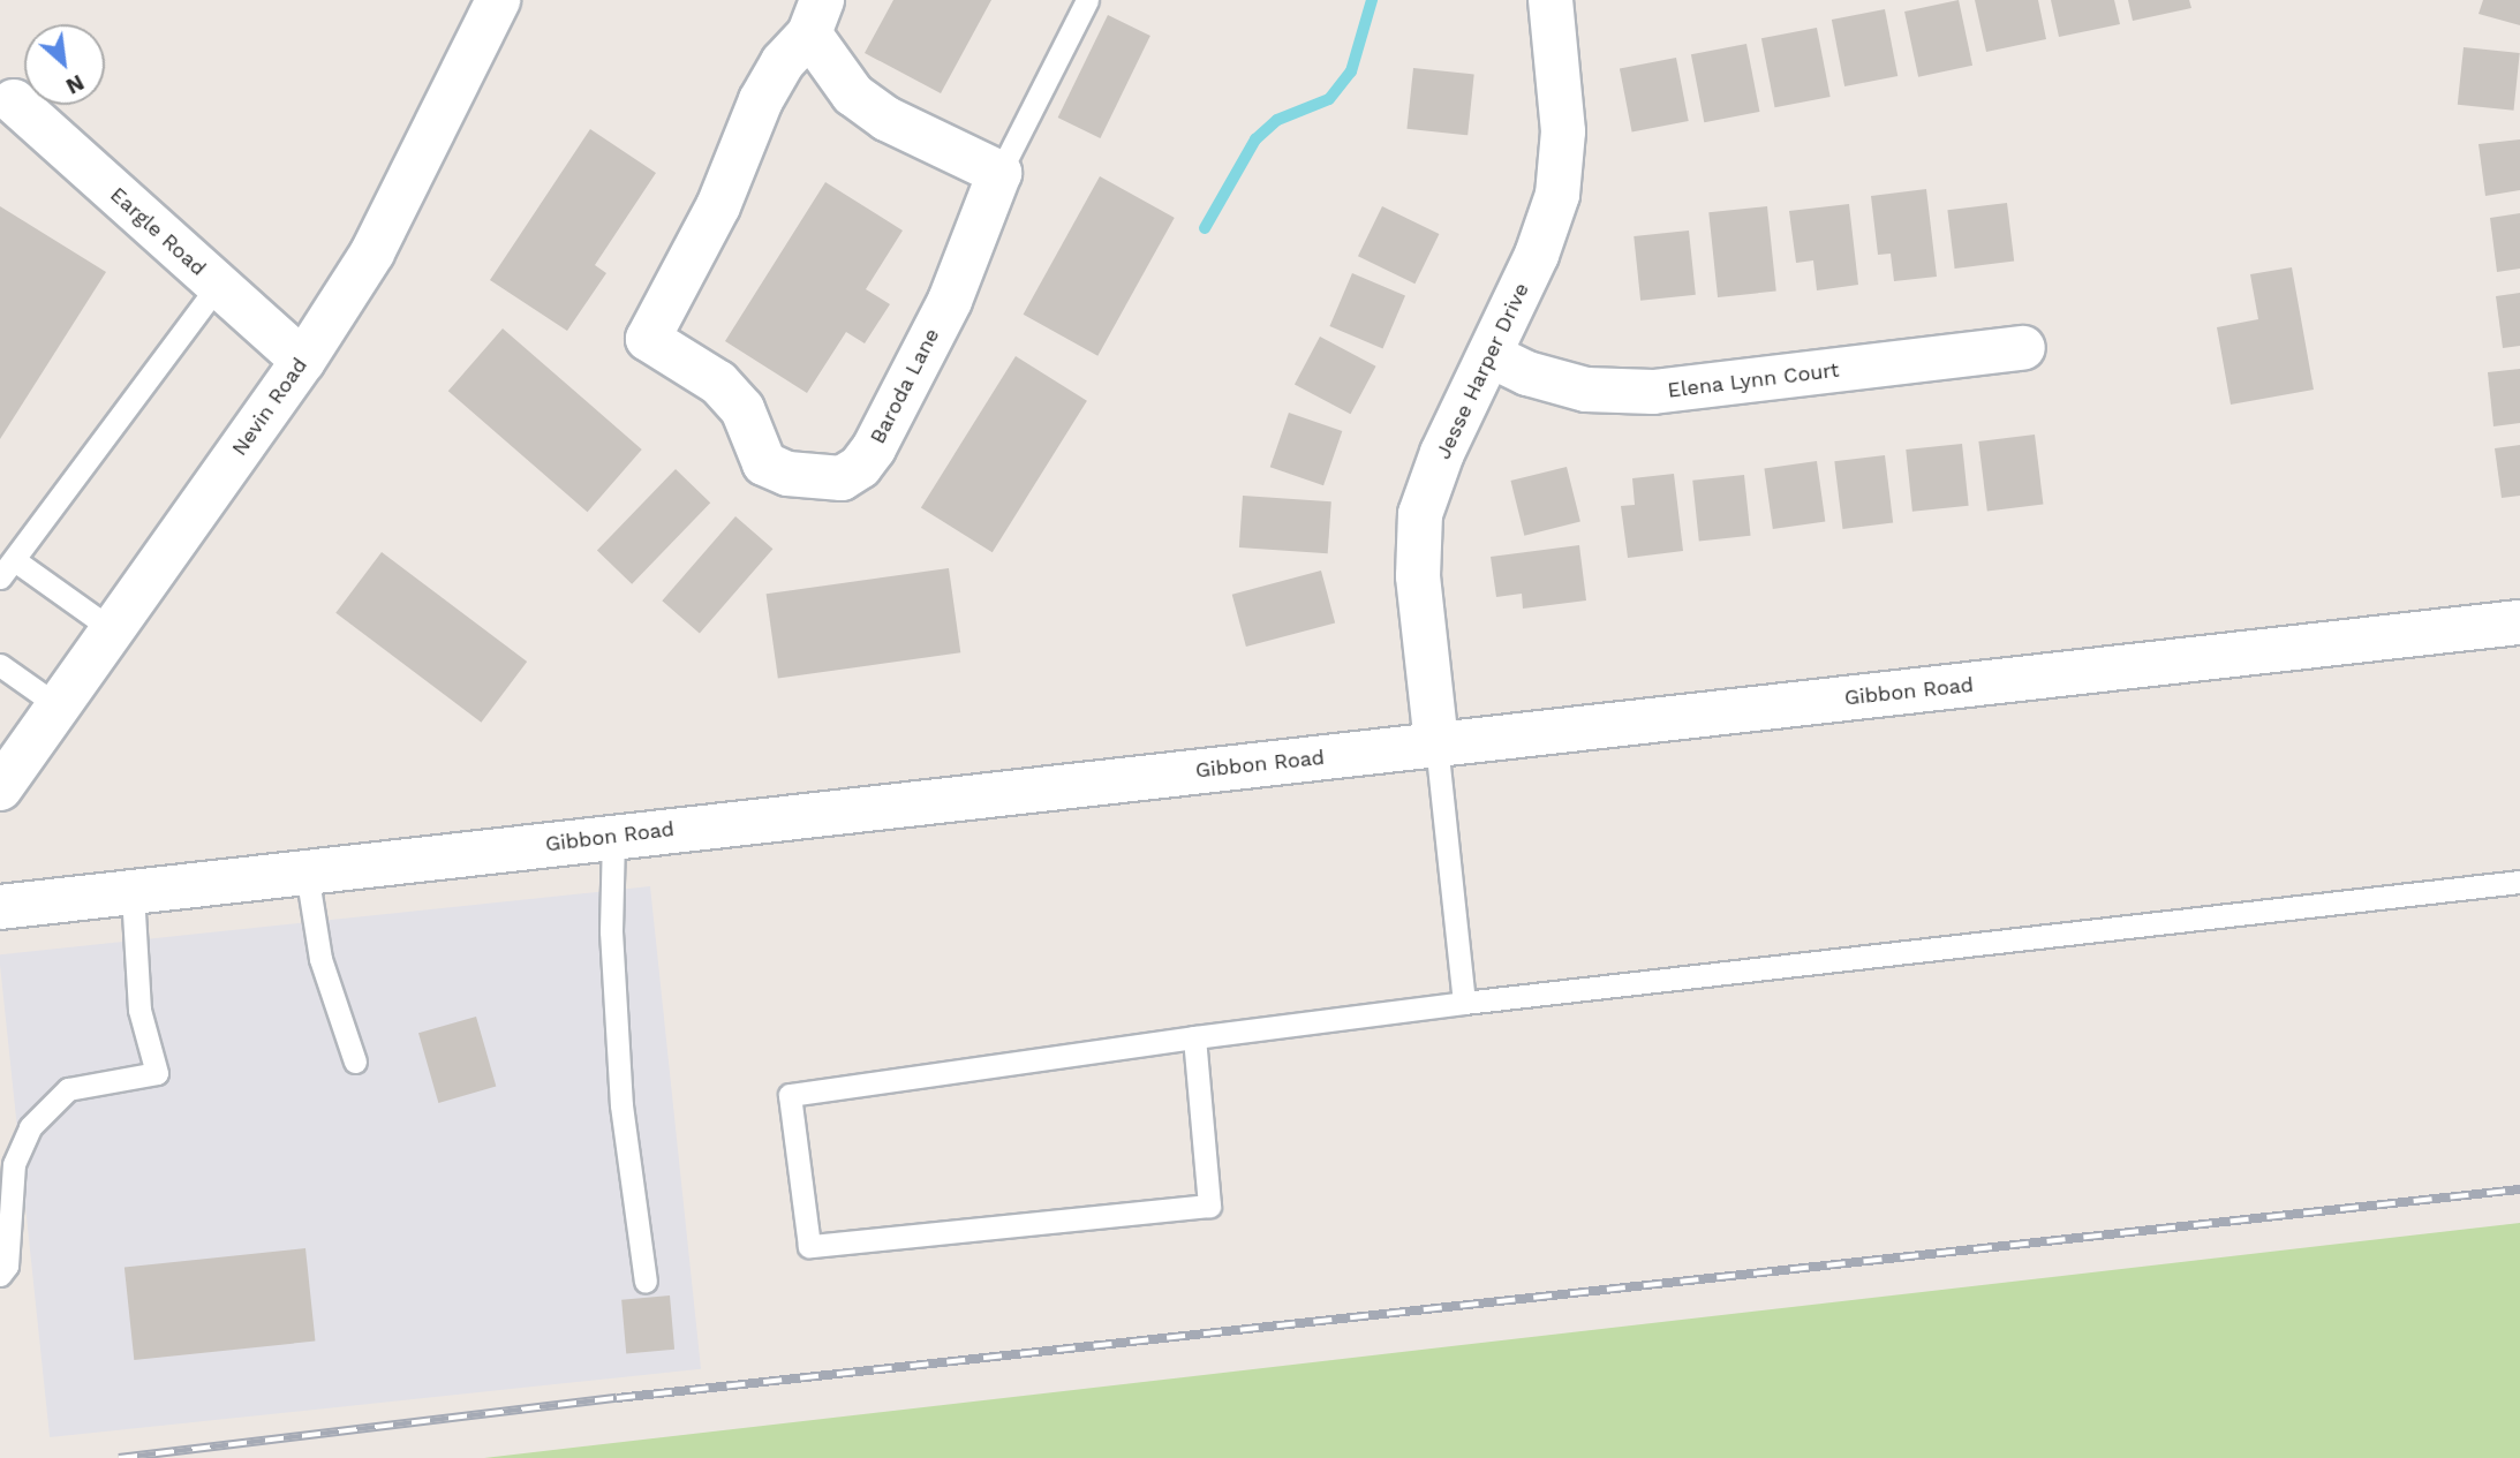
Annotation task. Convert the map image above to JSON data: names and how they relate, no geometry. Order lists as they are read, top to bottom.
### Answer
{
  "streets": {
    "main road": [
      "Eargle Road",
      "Jesse Harper Drive",
      "Elena Lynn Court",
      "Baroda Lane",
      "Nevin Road",
      "Gibbon Road"
    ]
  },
  "crossings": [
    ["Eargle Road", "Nevin Road"],
    ["Jesse Harper Drive", "Elena Lynn Court"],
    ["Jesse Harper Drive", "Gibbon Road"]
  ],
  "north": "bottom right"
}
